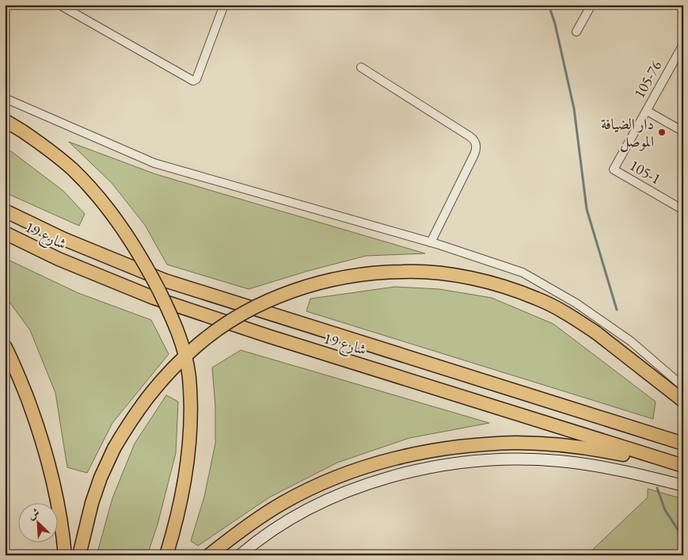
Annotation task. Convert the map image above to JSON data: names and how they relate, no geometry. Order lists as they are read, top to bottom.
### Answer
{
  "streets": {
    "highway": ["شارع 19"],
    "street": ["105-76", "105-1"]
  },
  "crossings": [
    ["105-76", "105-1"]
  ],
  "places": ["دار الضيافة الموصل"],
  "north": "top left"
}
